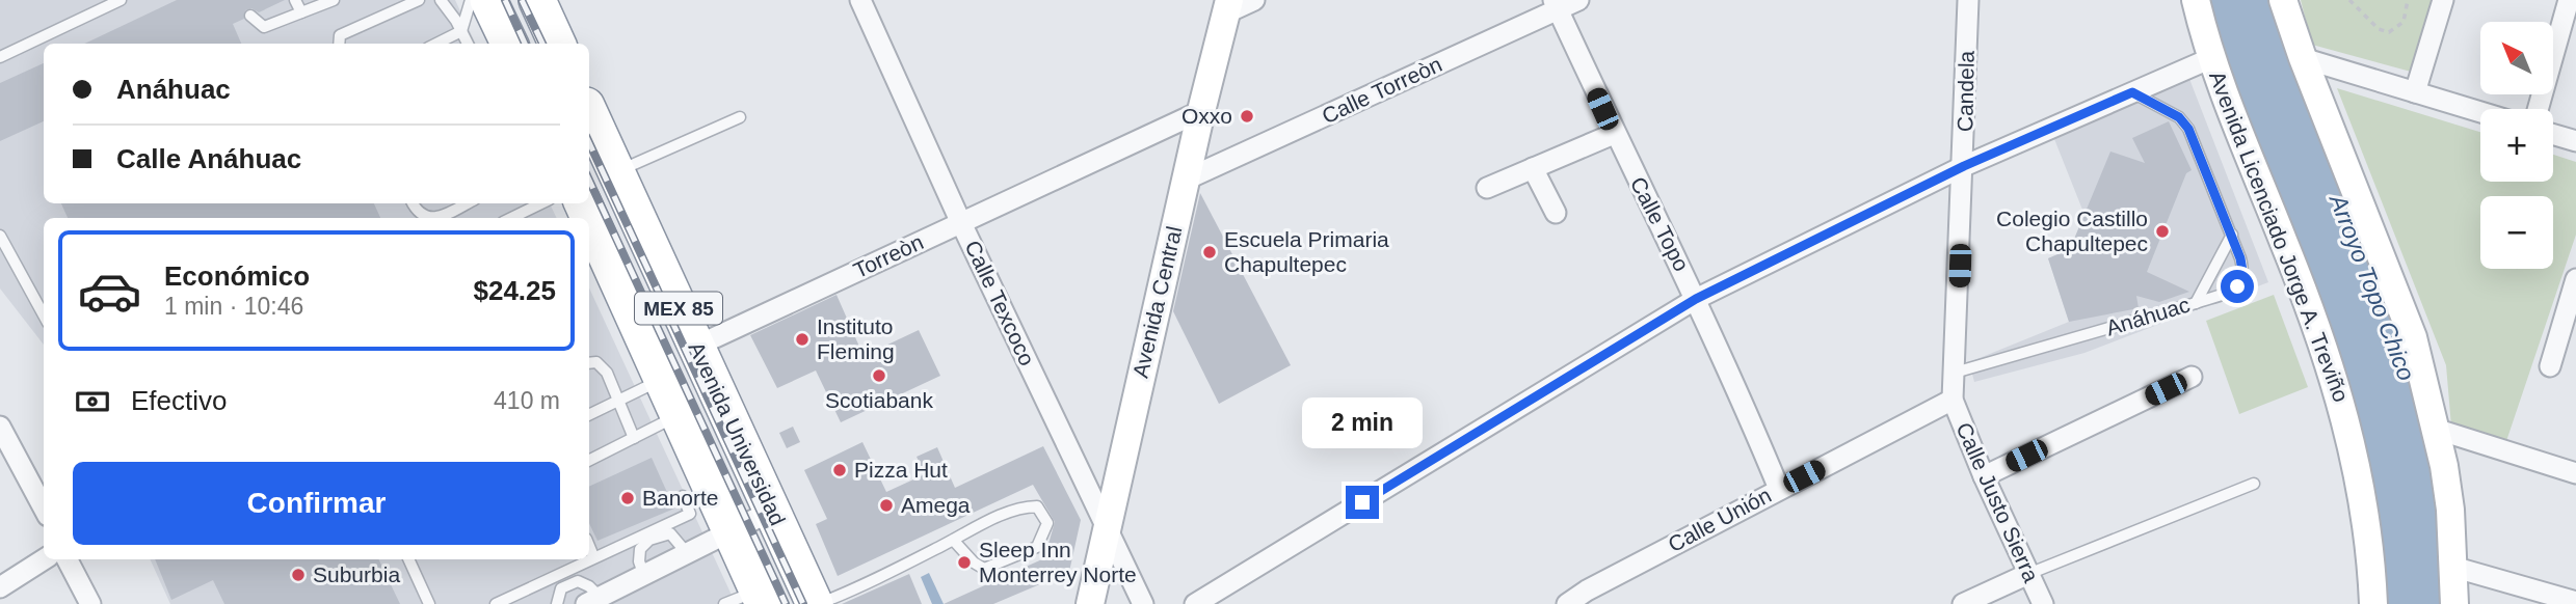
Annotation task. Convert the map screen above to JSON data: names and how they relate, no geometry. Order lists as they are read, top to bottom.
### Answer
{
  "streets": {
    "highway": ["MEX 85", "Avenida Universidad"],
    "main road": ["Avenida Licenciado Jorge A. Treviño", "Avenida Central"],
    "street": [
      "Calle Torreòn",
      "Candela",
      "Calle Topo",
      "Torreòn",
      "Calle Texcoco",
      "Calle Justo Sierra",
      "Calle Unión"
    ],
    "lane": ["Anáhuac"]
  },
  "crossings": [
    ["Calle Torreòn", "Calle Topo"],
    ["Calle Torreòn", "Avenida Central"],
    ["Candela", "Anáhuac"],
    ["Candela", "Calle Justo Sierra"],
    ["Candela", "Calle Unión"],
    ["Calle Topo", "Calle Unión"],
    ["Torreòn", "Avenida Central"],
    ["Torreòn", "Calle Texcoco"],
    ["Torreòn", "Avenida Universidad"],
    ["Avenida Central", "Calle Texcoco"],
    ["Calle Justo Sierra", "Calle Unión"]
  ],
  "water": ["Arroyo Topo Chico"],
  "places": [
    "Oxxo",
    "Colegio Castillo Chapultepec",
    "Escuela Primaria Chapultepec",
    "Instituto Fleming",
    "Scotiabank",
    "Pizza Hut",
    "Banorte",
    "Amega",
    "Sleep Inn Monterrey Norte",
    "Suburbia"
  ],
  "north": "top left",
  "page": {
    "map_buttons": ["+", "−"],
    "banner": ["Anáhuac", "Calle Anáhuac"],
    "list": [
      {
        "name": "Económico",
        "note": "1 min · 10:46",
        "value": "$24.25"
      }
    ],
    "pay": ["Efectivo", "410 m"],
    "bubble": "2 min",
    "buttons": "Confirmar"
  }
}
